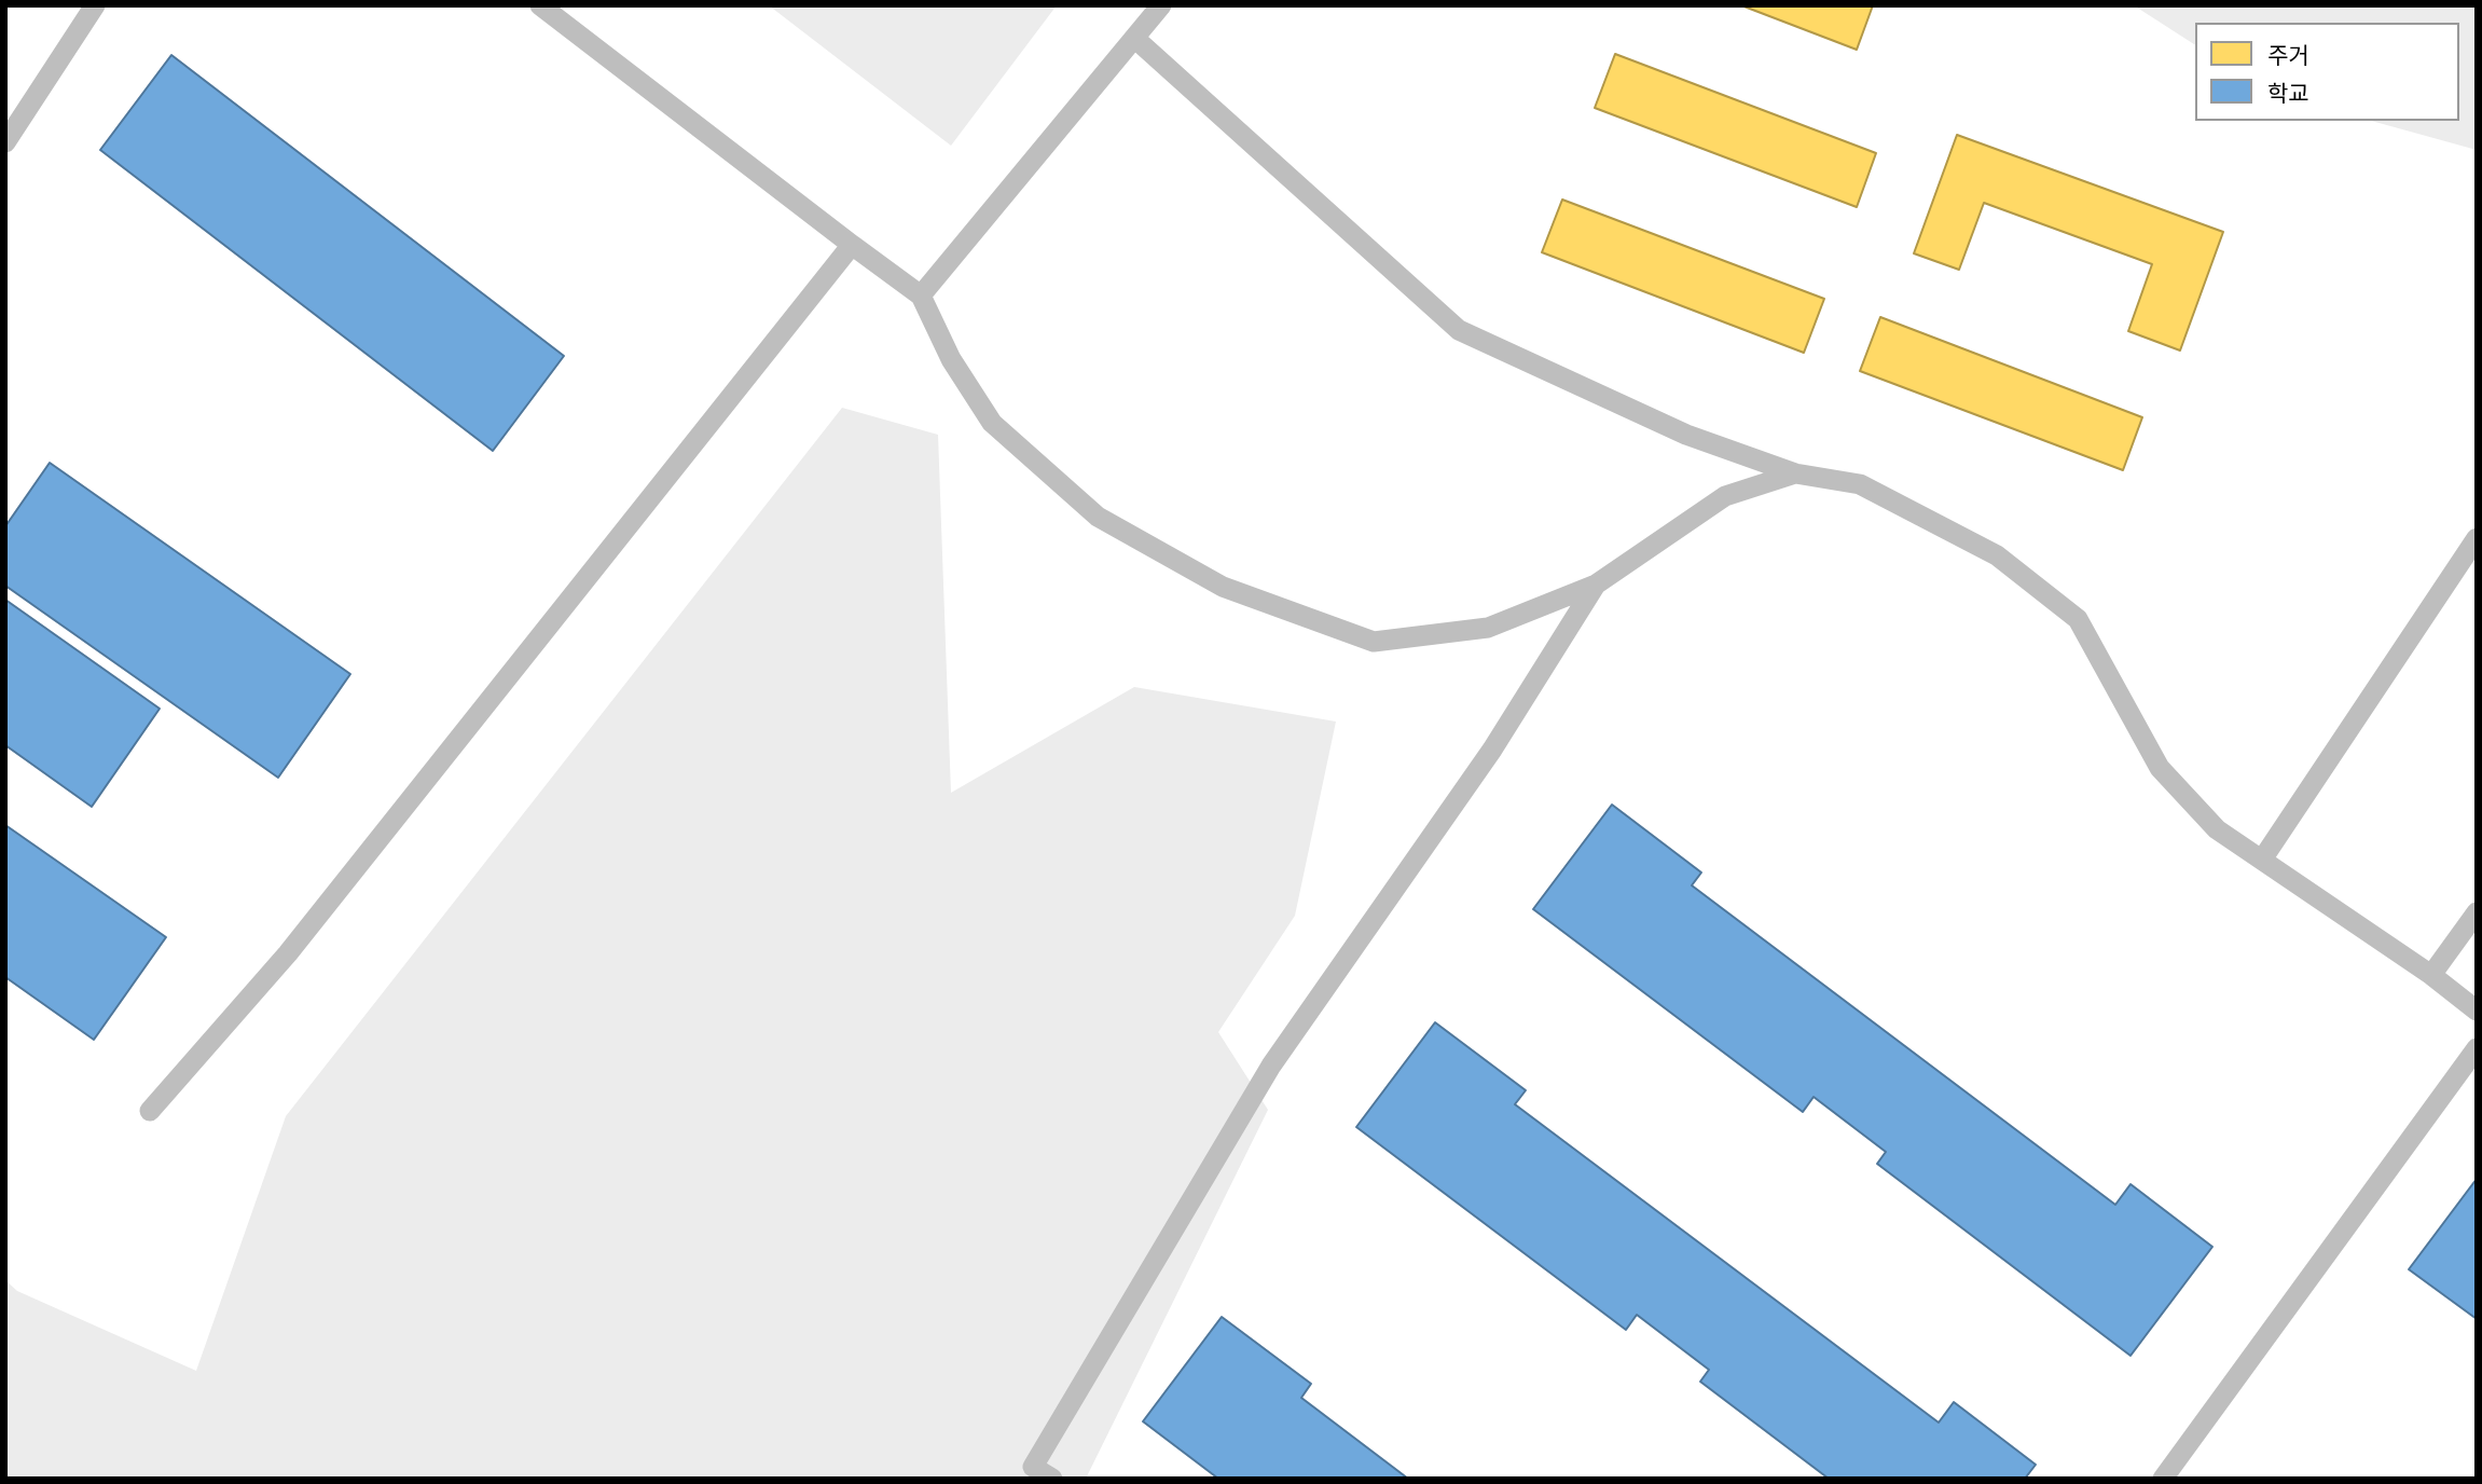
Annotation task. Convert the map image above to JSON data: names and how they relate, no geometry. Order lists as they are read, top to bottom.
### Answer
{
  "legend": ["주거", "학교"]
}
